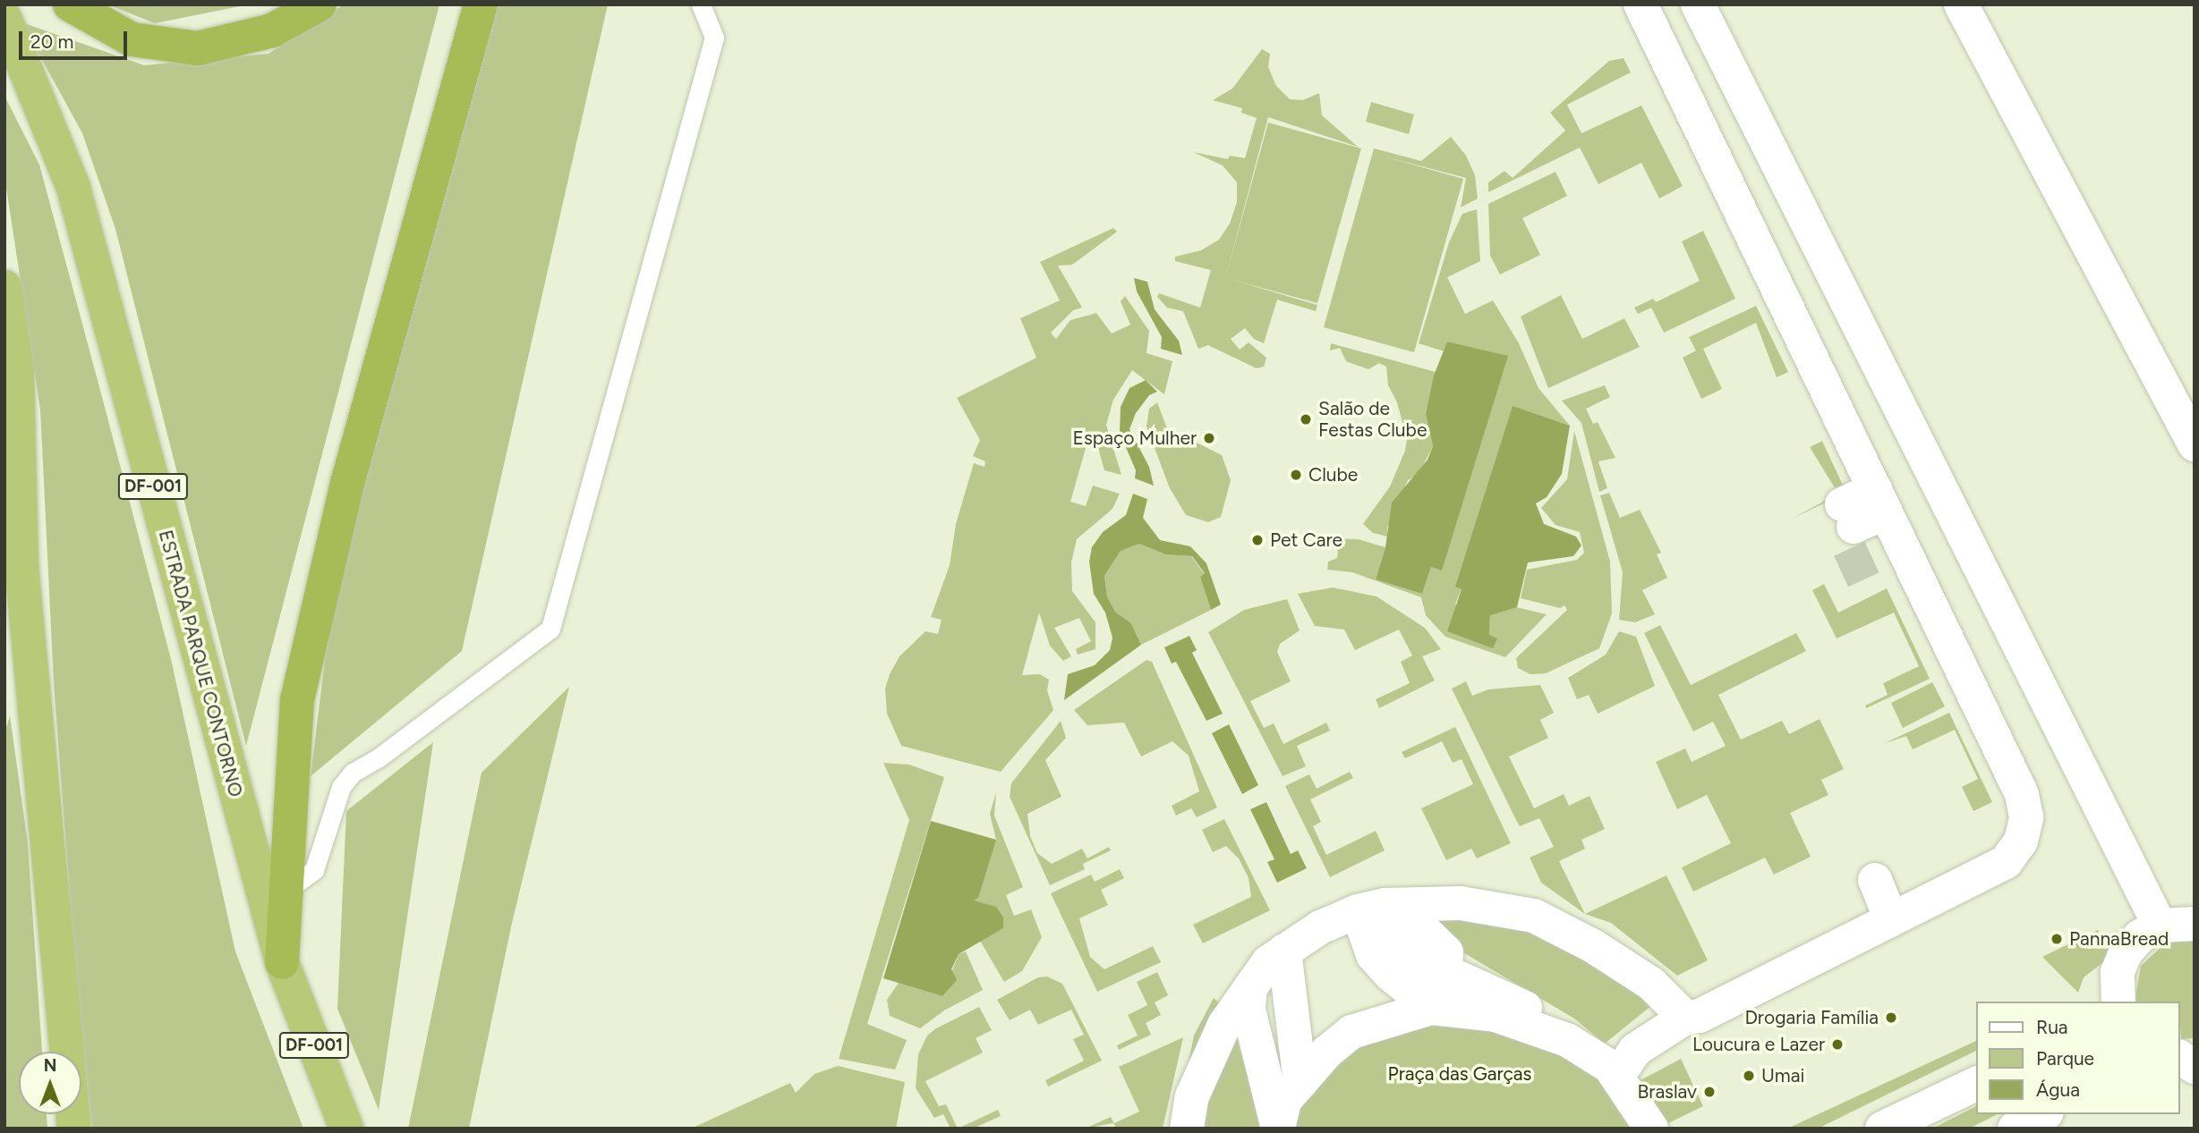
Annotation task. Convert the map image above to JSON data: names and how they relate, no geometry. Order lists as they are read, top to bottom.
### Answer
{
  "streets": {
    "highway": ["DF-001", "ESTRADA PARQUE CONTORNO"]
  },
  "parks": ["Praça das Garças"],
  "places": [
    "Salão de Festas Clube",
    "Espaço Mulher",
    "Clube",
    "Pet Care",
    "PannaBread",
    "Drogaria Família",
    "Loucura e Lazer",
    "Umai",
    "Braslav"
  ],
  "legend": ["Rua", "Parque", "Água"],
  "scale_bar": "20 m",
  "north": "top"
}
